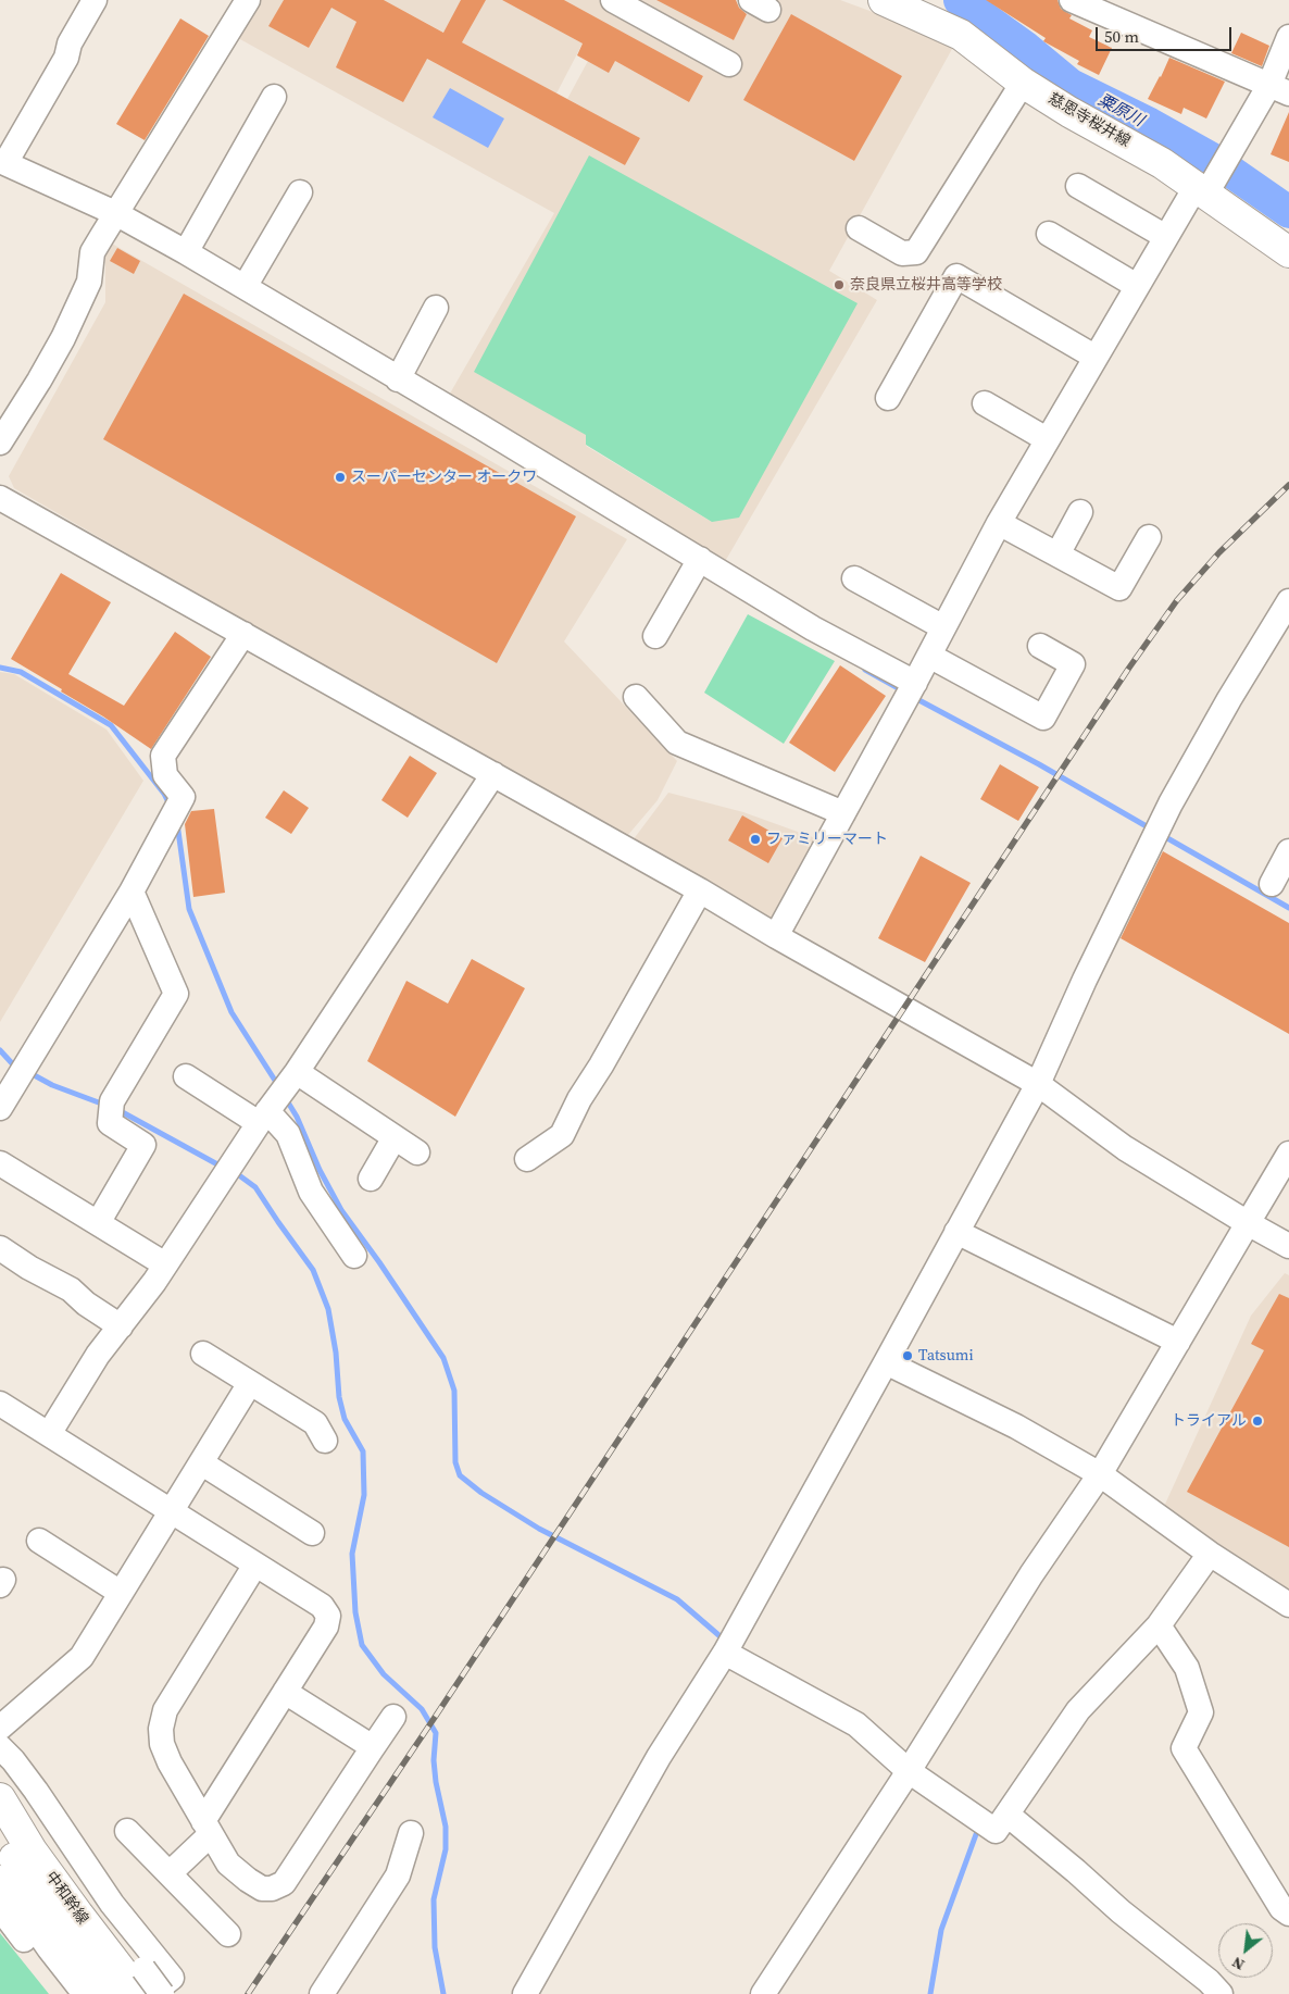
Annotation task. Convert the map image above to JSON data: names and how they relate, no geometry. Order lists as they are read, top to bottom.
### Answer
{
  "streets": {
    "main road": ["慈恩寺桜井線", "中和幹線"]
  },
  "water": ["粟原川"],
  "places": [
    "奈良県立桜井高等学校",
    "スーパーセンター オークワ",
    "ファミリーマート",
    "Tatsumi",
    "トライアル"
  ],
  "scale_bar": "50 m",
  "north": "bottom left"
}
